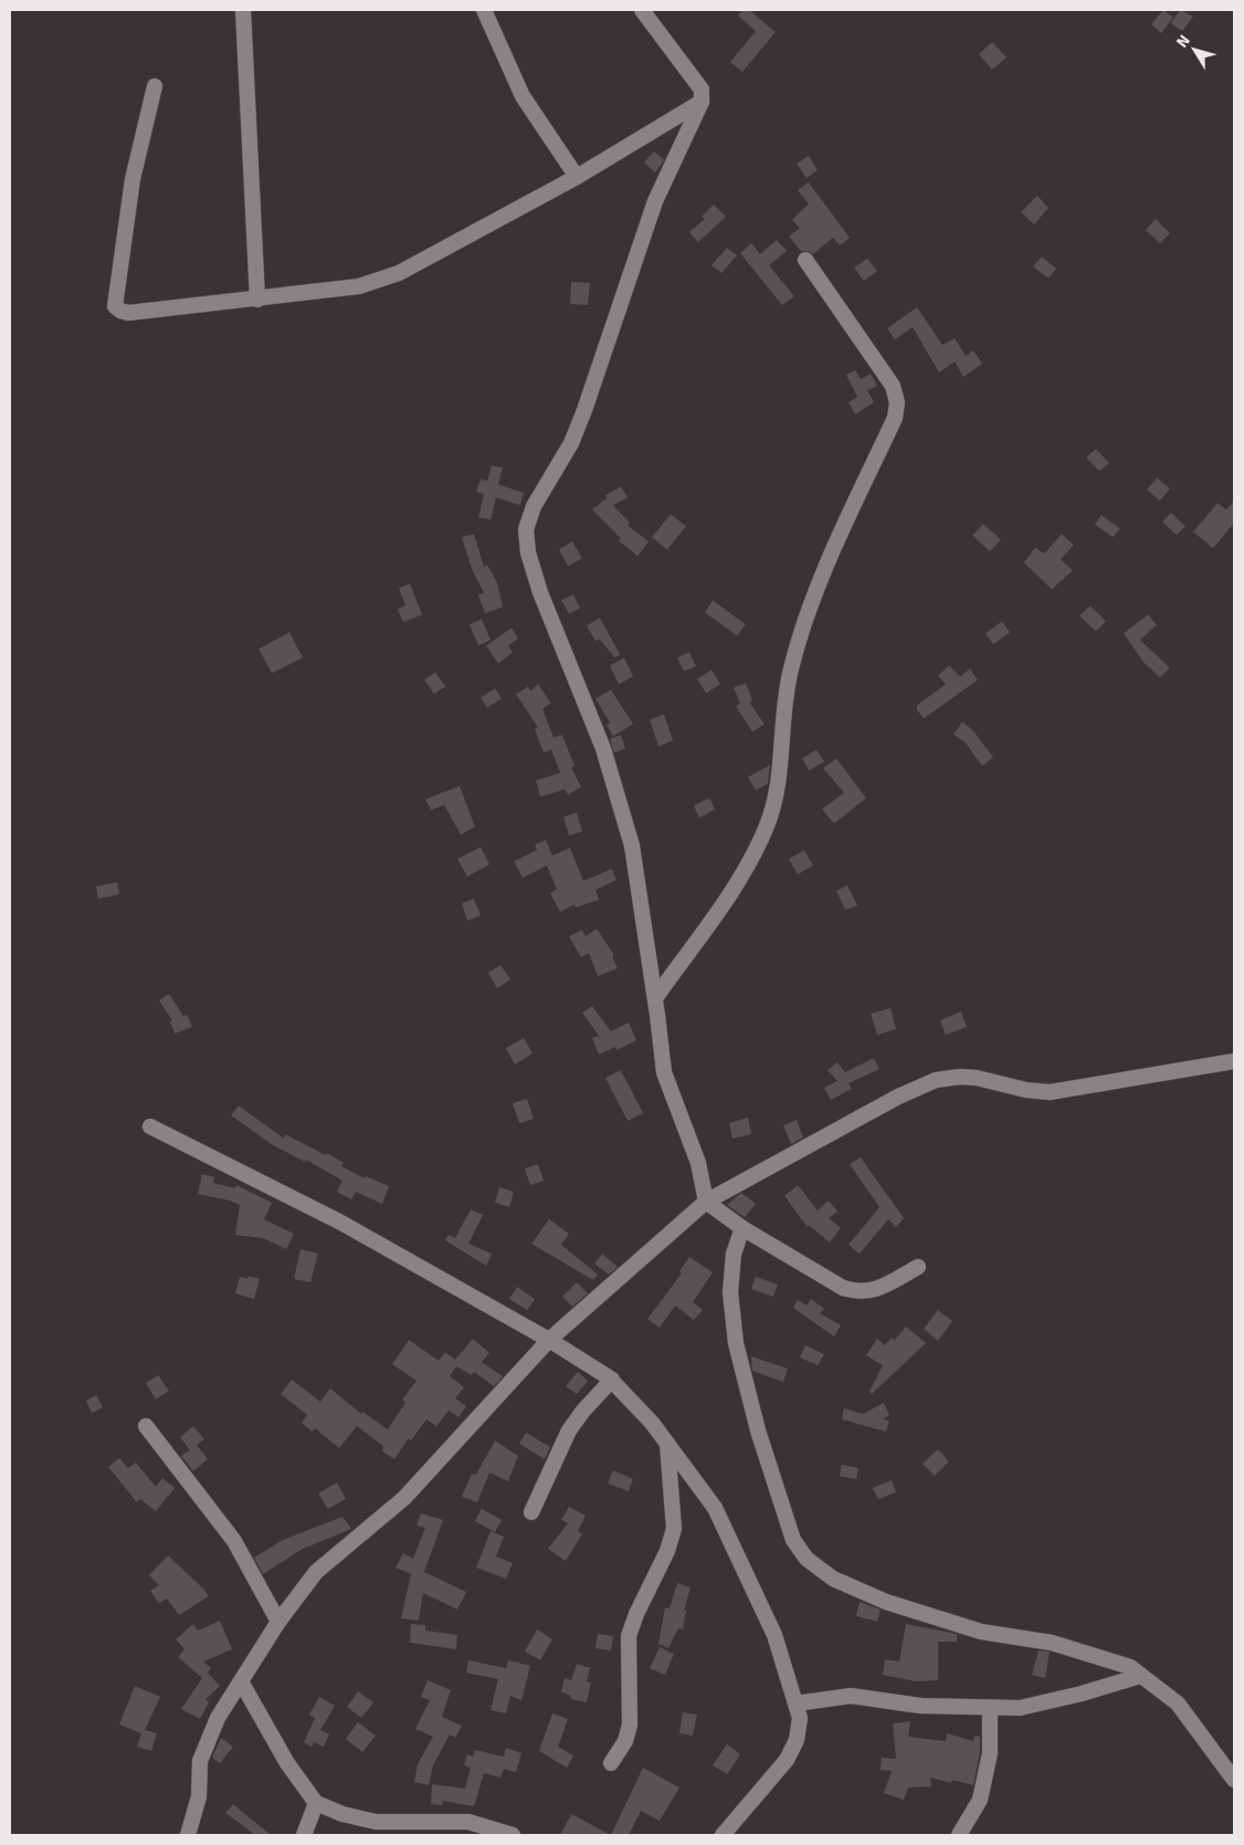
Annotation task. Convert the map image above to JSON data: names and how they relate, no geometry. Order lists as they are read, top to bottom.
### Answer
{
  "north": "top left"
}
